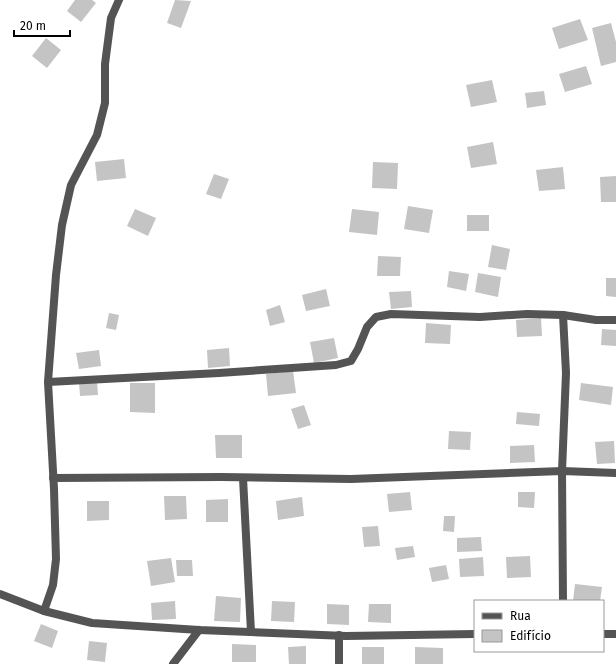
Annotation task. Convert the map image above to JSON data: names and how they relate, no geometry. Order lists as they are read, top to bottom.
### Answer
{
  "legend": ["Rua", "Edifício"],
  "scale_bar": "20 m"
}
